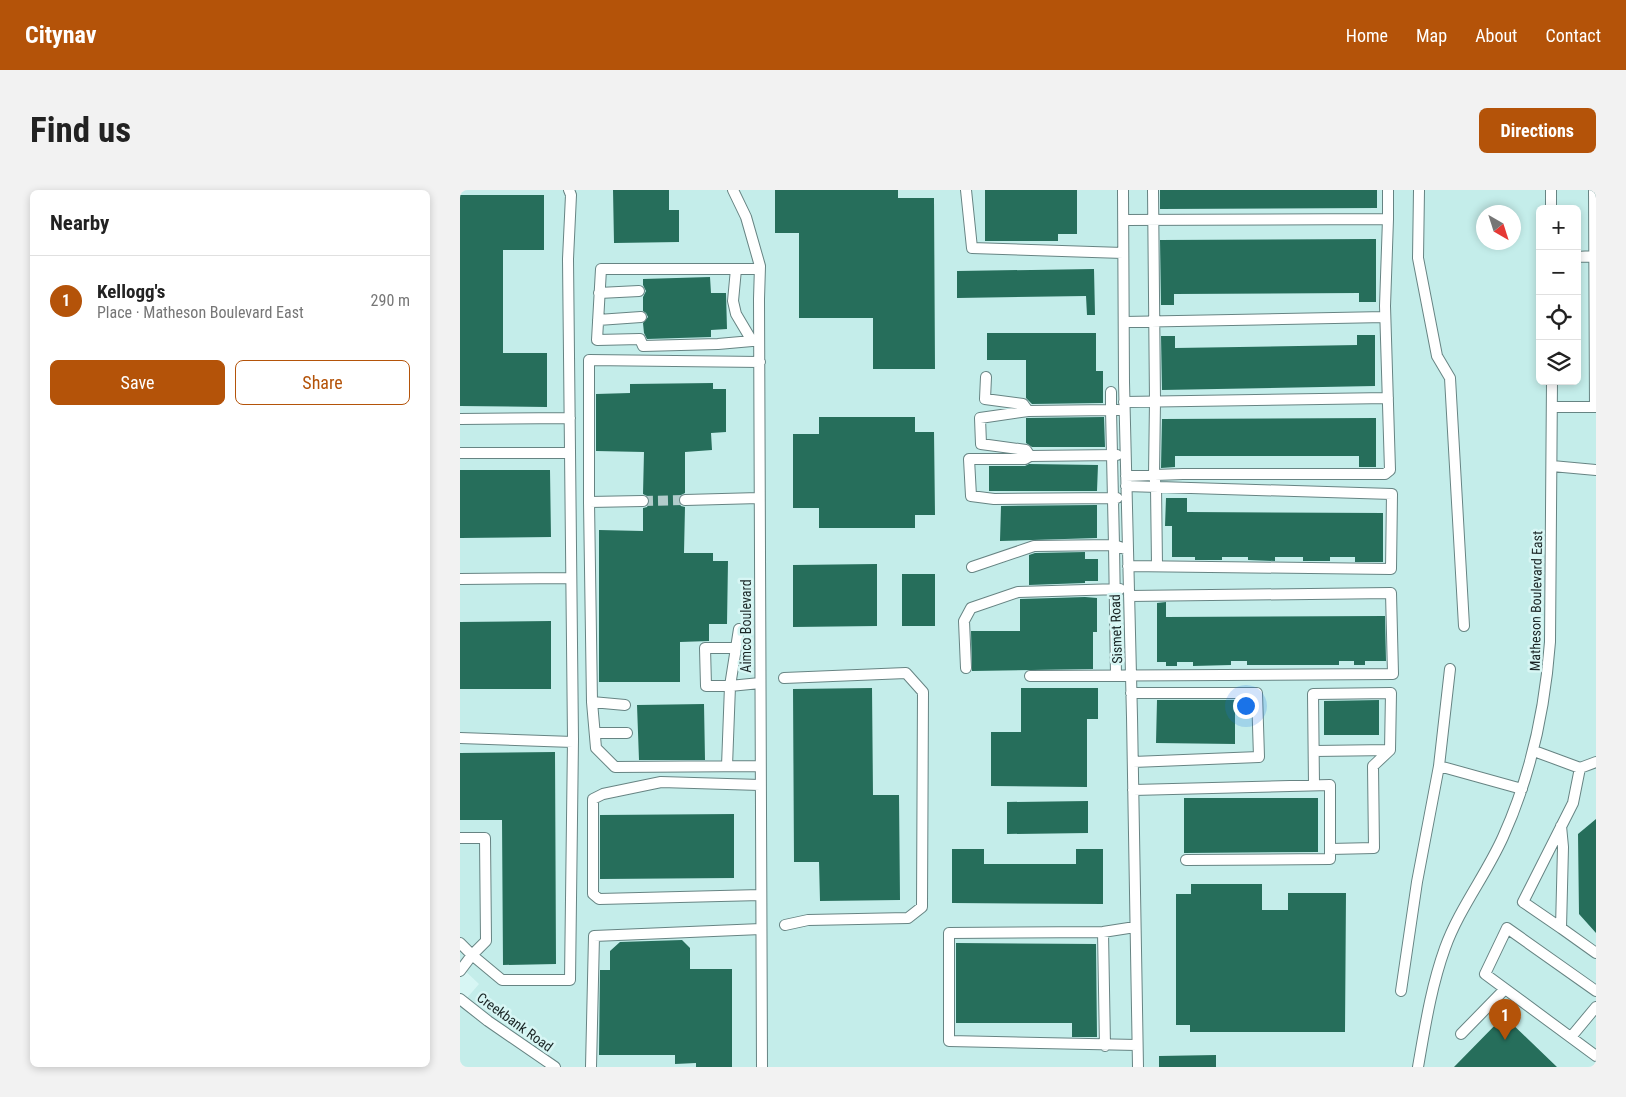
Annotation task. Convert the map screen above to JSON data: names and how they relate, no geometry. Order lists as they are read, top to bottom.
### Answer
{
  "streets": {
    "street": [
      "Matheson Boulevard East",
      "Aimco Boulevard",
      "Sismet Road",
      "Creekbank Road"
    ]
  },
  "north": "bottom right",
  "page": {
    "header": "Citynav",
    "nav": [
      "Home",
      "Map",
      "About",
      "Contact"
    ],
    "buttons": [
      "Directions",
      ["Save", "Share"]
    ],
    "title": "Find us",
    "heading": "Nearby",
    "map_buttons": ["+", "−"],
    "list": [
      {
        "mark": "1",
        "name": "Kellogg's",
        "note": "Place · Matheson Boulevard East",
        "value": "290 m"
      }
    ],
    "pins": "1"
  }
}
